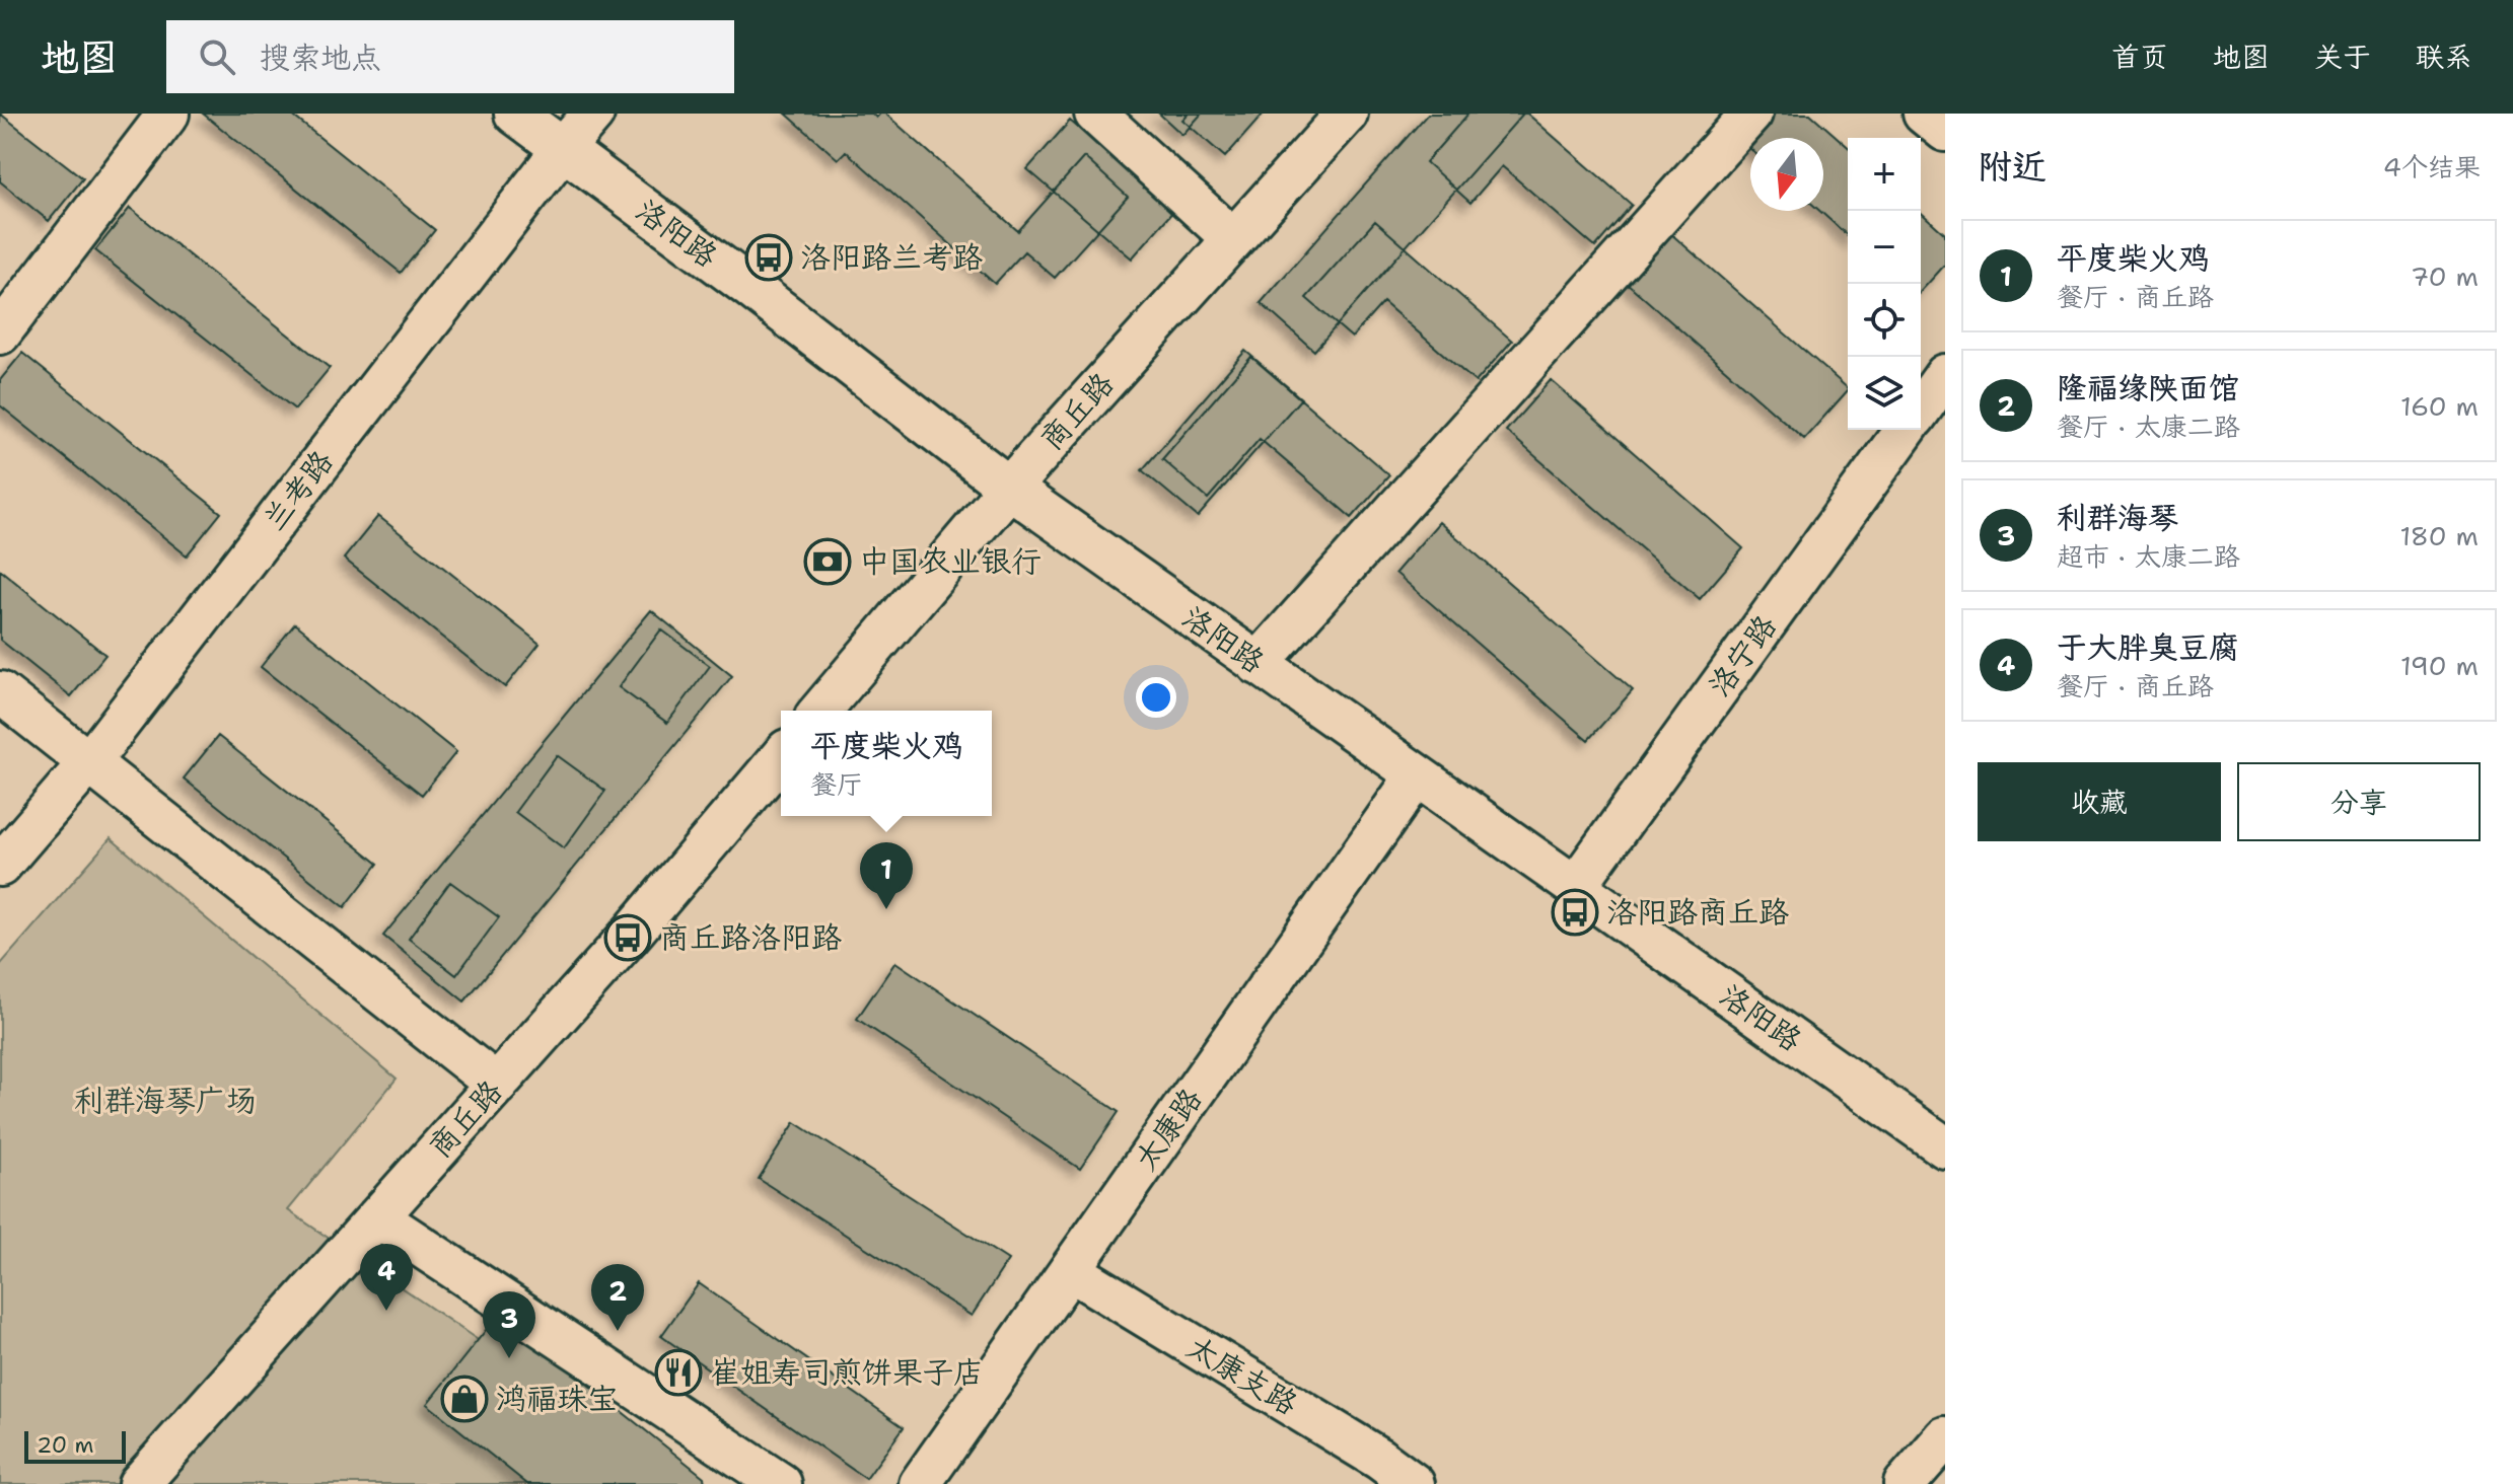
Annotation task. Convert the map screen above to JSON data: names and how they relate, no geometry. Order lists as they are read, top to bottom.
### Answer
{
  "streets": {
    "street": [
      "洛阳路",
      "商丘路",
      "兰考路",
      "洛宁路",
      "太康路",
      "太康支路"
    ]
  },
  "crossings": [
    ["洛阳路", "商丘路"],
    ["洛阳路", "兰考路"],
    ["洛阳路", "洛宁路"],
    ["洛阳路", "太康路"],
    ["太康路", "太康支路"]
  ],
  "parks": ["利群海琴广场"],
  "places": {
    "bus stop": ["洛阳路兰考路", "洛阳路商丘路", "商丘路洛阳路"],
    "bank": ["中国农业银行"],
    "restaurant": ["崔姐寿司煎饼果子店"],
    "shop": ["鸿福珠宝"]
  },
  "scale_bar": "20 m",
  "north": "bottom",
  "page": {
    "header": "地图",
    "search": "搜索地点",
    "nav": [
      "首页",
      "地图",
      "关于",
      "联系"
    ],
    "heading": ["附近", "4个结果"],
    "map_buttons": ["+", "−"],
    "list": [
      {
        "mark": "1",
        "name": "平度柴火鸡",
        "note": "餐厅 · 商丘路",
        "value": "70 m"
      },
      {
        "mark": "2",
        "name": "隆福缘陕面馆",
        "note": "餐厅 · 太康二路",
        "value": "160 m"
      },
      {
        "mark": "3",
        "name": "利群海琴",
        "note": "超市 · 太康二路",
        "value": "180 m"
      },
      {
        "mark": "4",
        "name": "于大胖臭豆腐",
        "note": "餐厅 · 商丘路",
        "value": "190 m"
      }
    ],
    "popup": ["平度柴火鸡", "餐厅"],
    "buttons": ["收藏", "分享"],
    "pins": [
      "1",
      "4",
      "2",
      "3"
    ],
    "scale": "20 m"
  }
}
